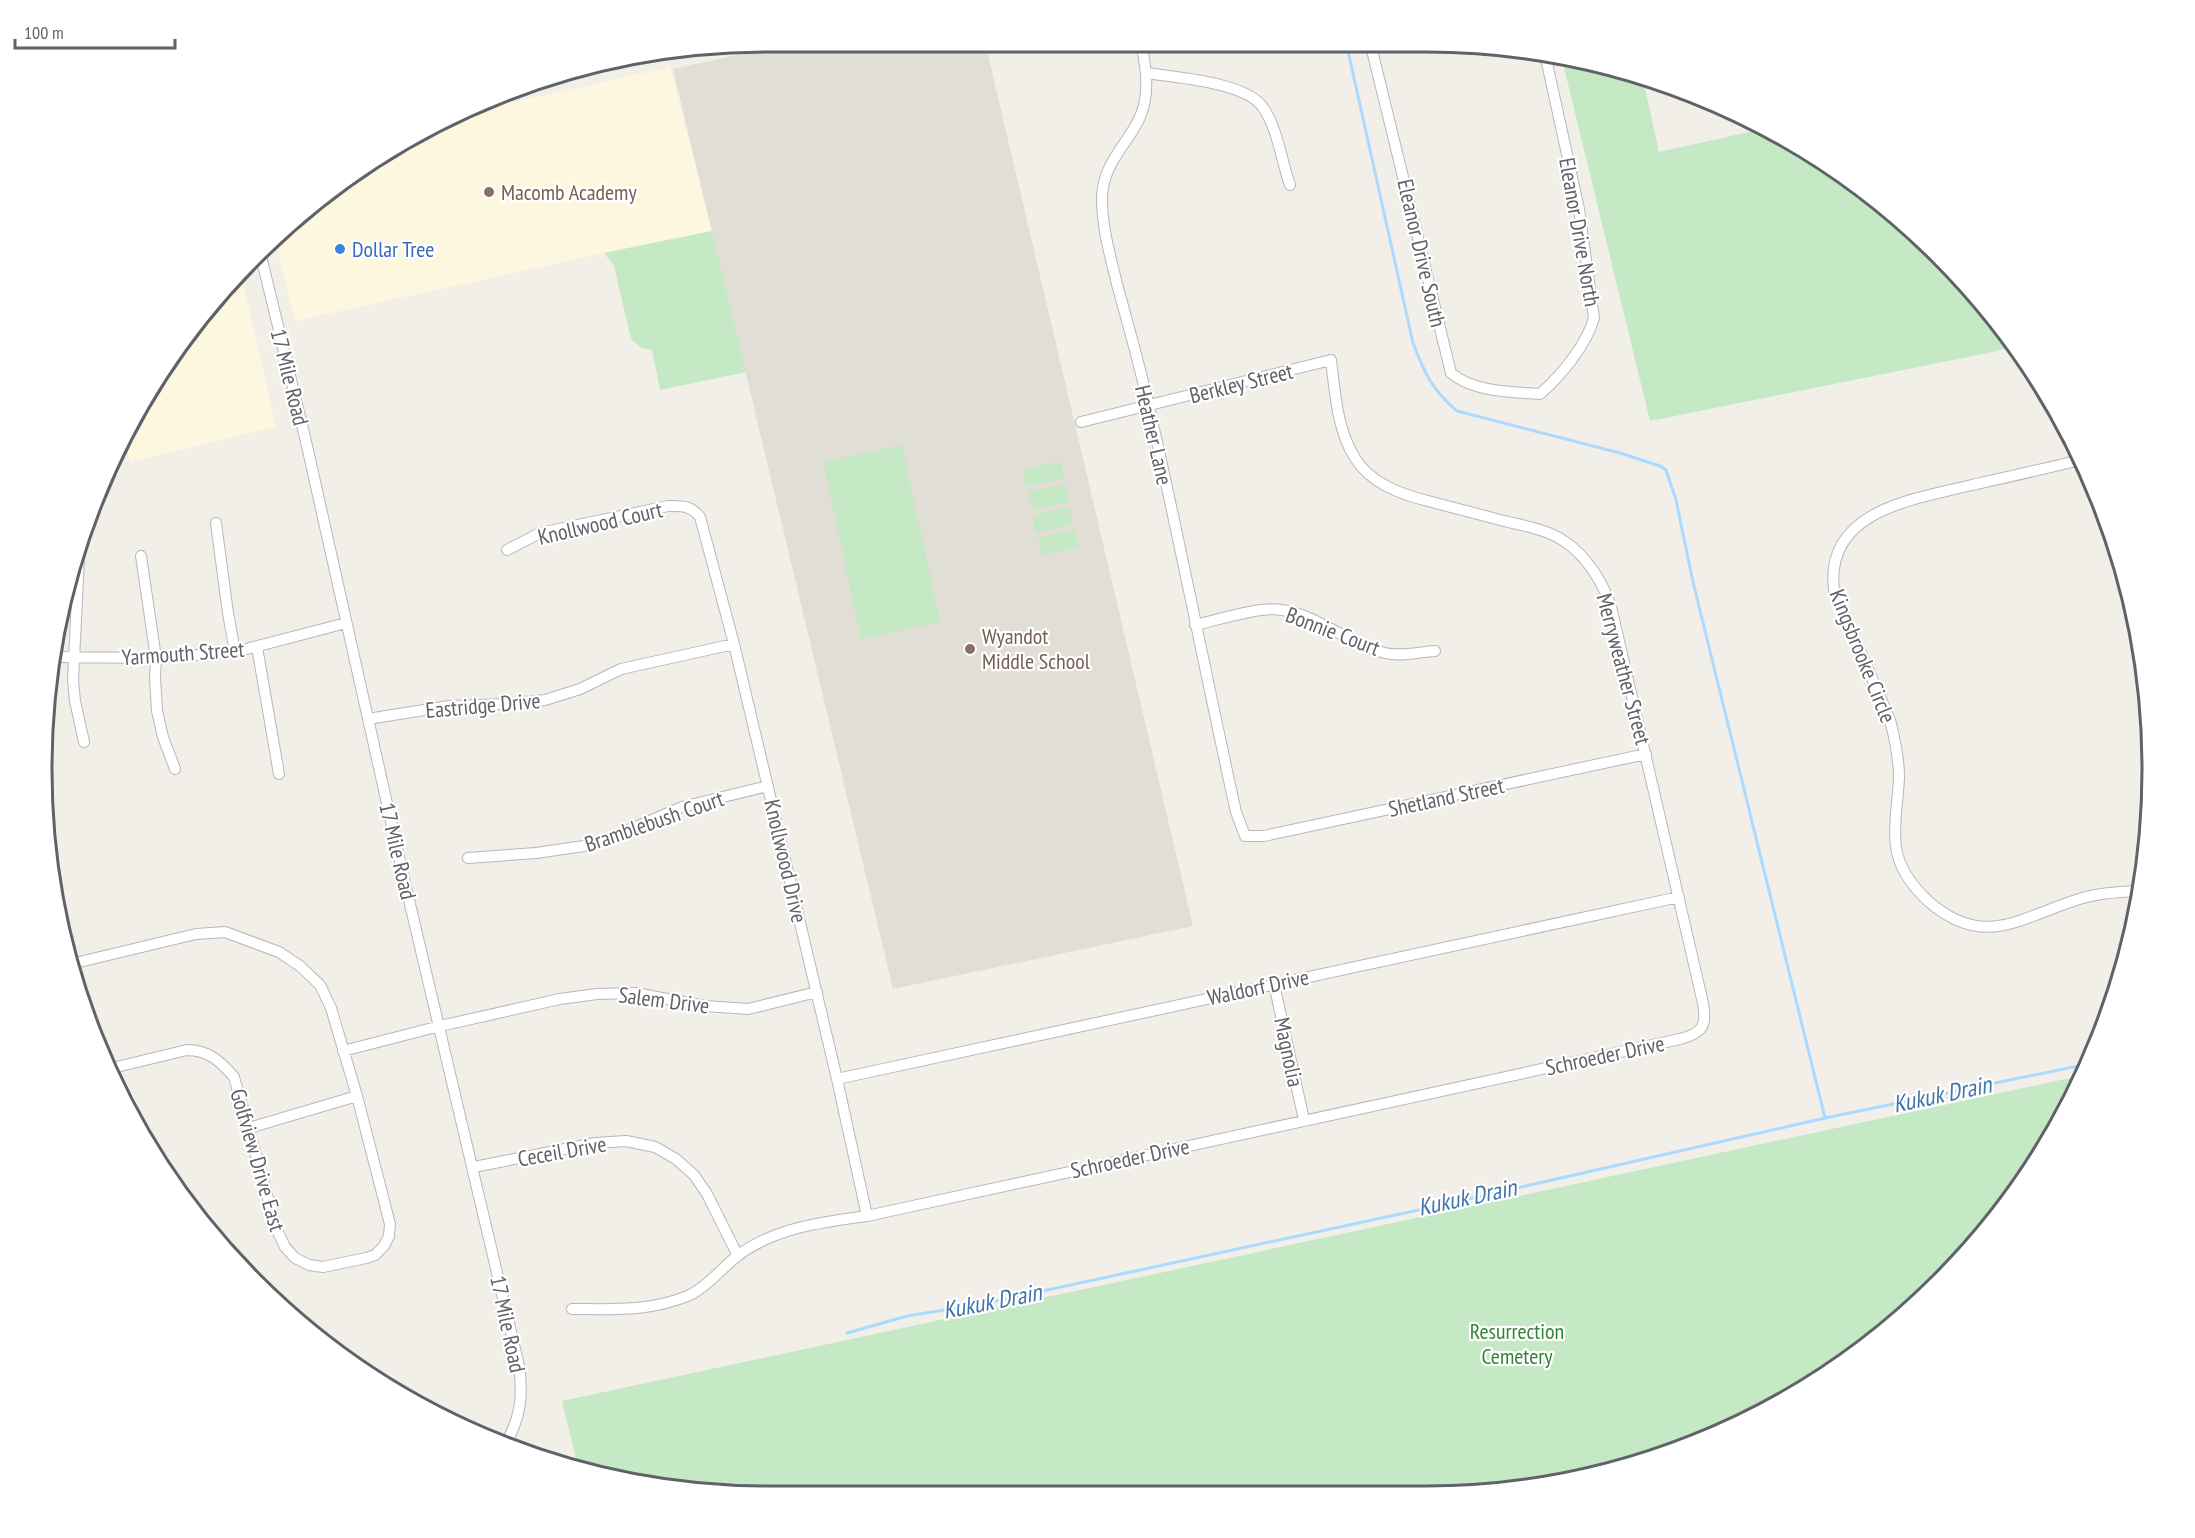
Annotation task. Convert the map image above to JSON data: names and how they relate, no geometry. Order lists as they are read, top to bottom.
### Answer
{
  "streets": {
    "street": [
      "Eleanor Drive North",
      "Eleanor Drive South",
      "17 Mile Road",
      "Berkley Street",
      "Heather Lane",
      "Knollwood Court",
      "Bonnie Court",
      "Yarmouth Street",
      "Kingsbrooke Circle",
      "Merryweather Street",
      "Eastridge Drive",
      "Shetland Street",
      "Bramblebush Court",
      "Knollwood Drive",
      "Waldorf Drive",
      "Salem Drive",
      "Magnolia",
      "Schroeder Drive",
      "Ceceil Drive",
      "Golfview Drive East"
    ]
  },
  "crossings": [
    ["Eleanor Drive North", "Eleanor Drive South"],
    ["17 Mile Road", "Yarmouth Street"],
    ["17 Mile Road", "Eastridge Drive"],
    ["17 Mile Road", "Salem Drive"],
    ["17 Mile Road", "Ceceil Drive"],
    ["Berkley Street", "Heather Lane"],
    ["Berkley Street", "Merryweather Street"],
    ["Heather Lane", "Bonnie Court"],
    ["Heather Lane", "Shetland Street"],
    ["Knollwood Court", "Knollwood Drive"],
    ["Merryweather Street", "Shetland Street"],
    ["Merryweather Street", "Waldorf Drive"],
    ["Merryweather Street", "Schroeder Drive"],
    ["Eastridge Drive", "Knollwood Drive"],
    ["Bramblebush Court", "Knollwood Drive"],
    ["Knollwood Drive", "Waldorf Drive"],
    ["Knollwood Drive", "Salem Drive"],
    ["Knollwood Drive", "Schroeder Drive"],
    ["Waldorf Drive", "Magnolia"],
    ["Salem Drive", "Golfview Drive East"],
    ["Magnolia", "Schroeder Drive"],
    ["Schroeder Drive", "Ceceil Drive"]
  ],
  "water": ["Kukuk Drain"],
  "parks": ["Resurrection Cemetery"],
  "places": ["Macomb Academy", "Dollar Tree", "Wyandot Middle School"],
  "scale_bar": "100 m"
}
